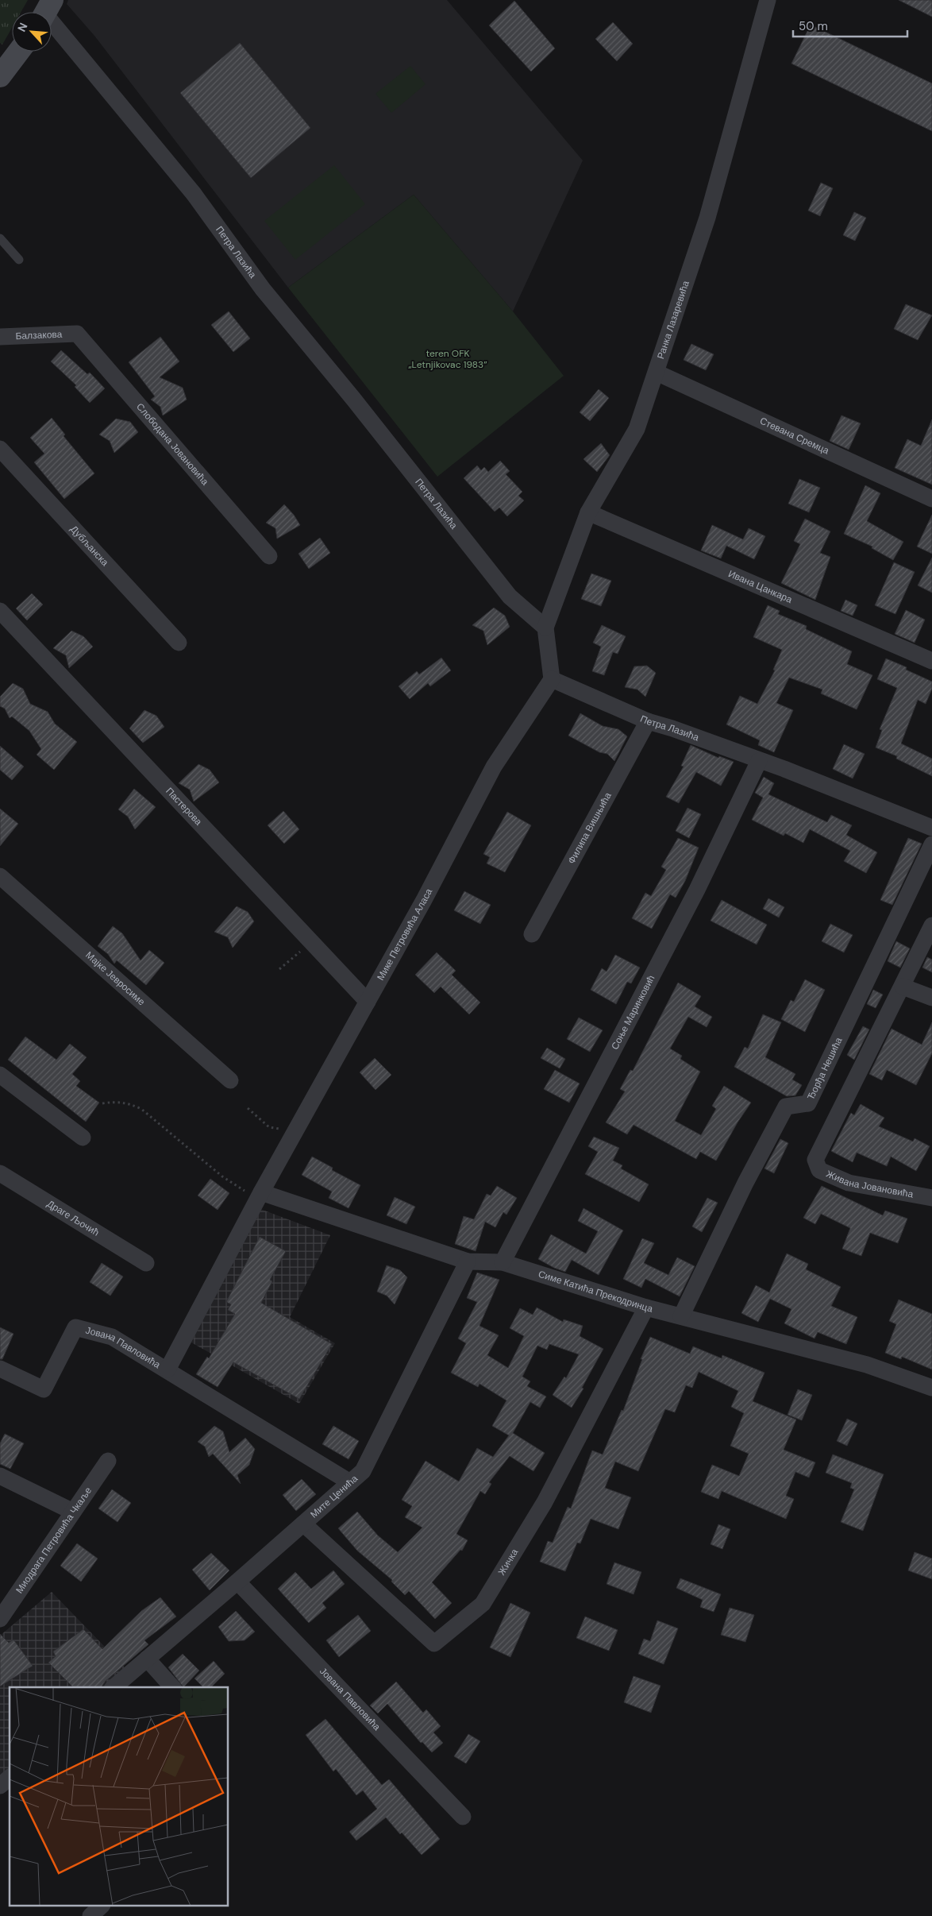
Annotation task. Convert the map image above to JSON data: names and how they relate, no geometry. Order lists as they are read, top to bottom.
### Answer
{
  "streets": {
    "street": [
      "Петра Лазића",
      "Ранка Лазаревића",
      "Балзакова",
      "Стевана Сремца",
      "Слободана Јовановића",
      "Дубљанска",
      "Ивана Цанкара",
      "Пастерова",
      "Филипа Вишњића",
      "Мике Петровића Аласа",
      "Мајке Јевросиме",
      "Соње Маринковић",
      "Ђорђа Нешића",
      "Живана Јовановића",
      "Драге Љочић",
      "Симе Катића Прекодринца",
      "Јована Павловића",
      "Мите Ценића",
      "Миодрага Петровића Чкаље",
      "Жичка"
    ]
  },
  "crossings": [
    ["Петра Лазића", "Ранка Лазаревића"],
    ["Петра Лазића", "Филипа Вишњића"],
    ["Петра Лазића", "Мике Петровића Аласа"],
    ["Петра Лазића", "Соње Маринковић"],
    ["Ранка Лазаревића", "Стевана Сремца"],
    ["Ранка Лазаревића", "Ивана Цанкара"],
    ["Балзакова", "Слободана Јовановића"],
    ["Пастерова", "Мике Петровића Аласа"],
    ["Мике Петровића Аласа", "Симе Катића Прекодринца"],
    ["Мике Петровића Аласа", "Јована Павловића"],
    ["Соње Маринковић", "Симе Катића Прекодринца"],
    ["Ђорђа Нешића", "Симе Катића Прекодринца"],
    ["Симе Катића Прекодринца", "Мите Ценића"],
    ["Симе Катића Прекодринца", "Жичка"],
    ["Јована Павловића", "Мите Ценића"],
    ["Мите Ценића", "Жичка"]
  ],
  "parks": ["teren OFK „Letnjikovac 1983”"],
  "scale_bar": "50 m",
  "north": "top left"
}
